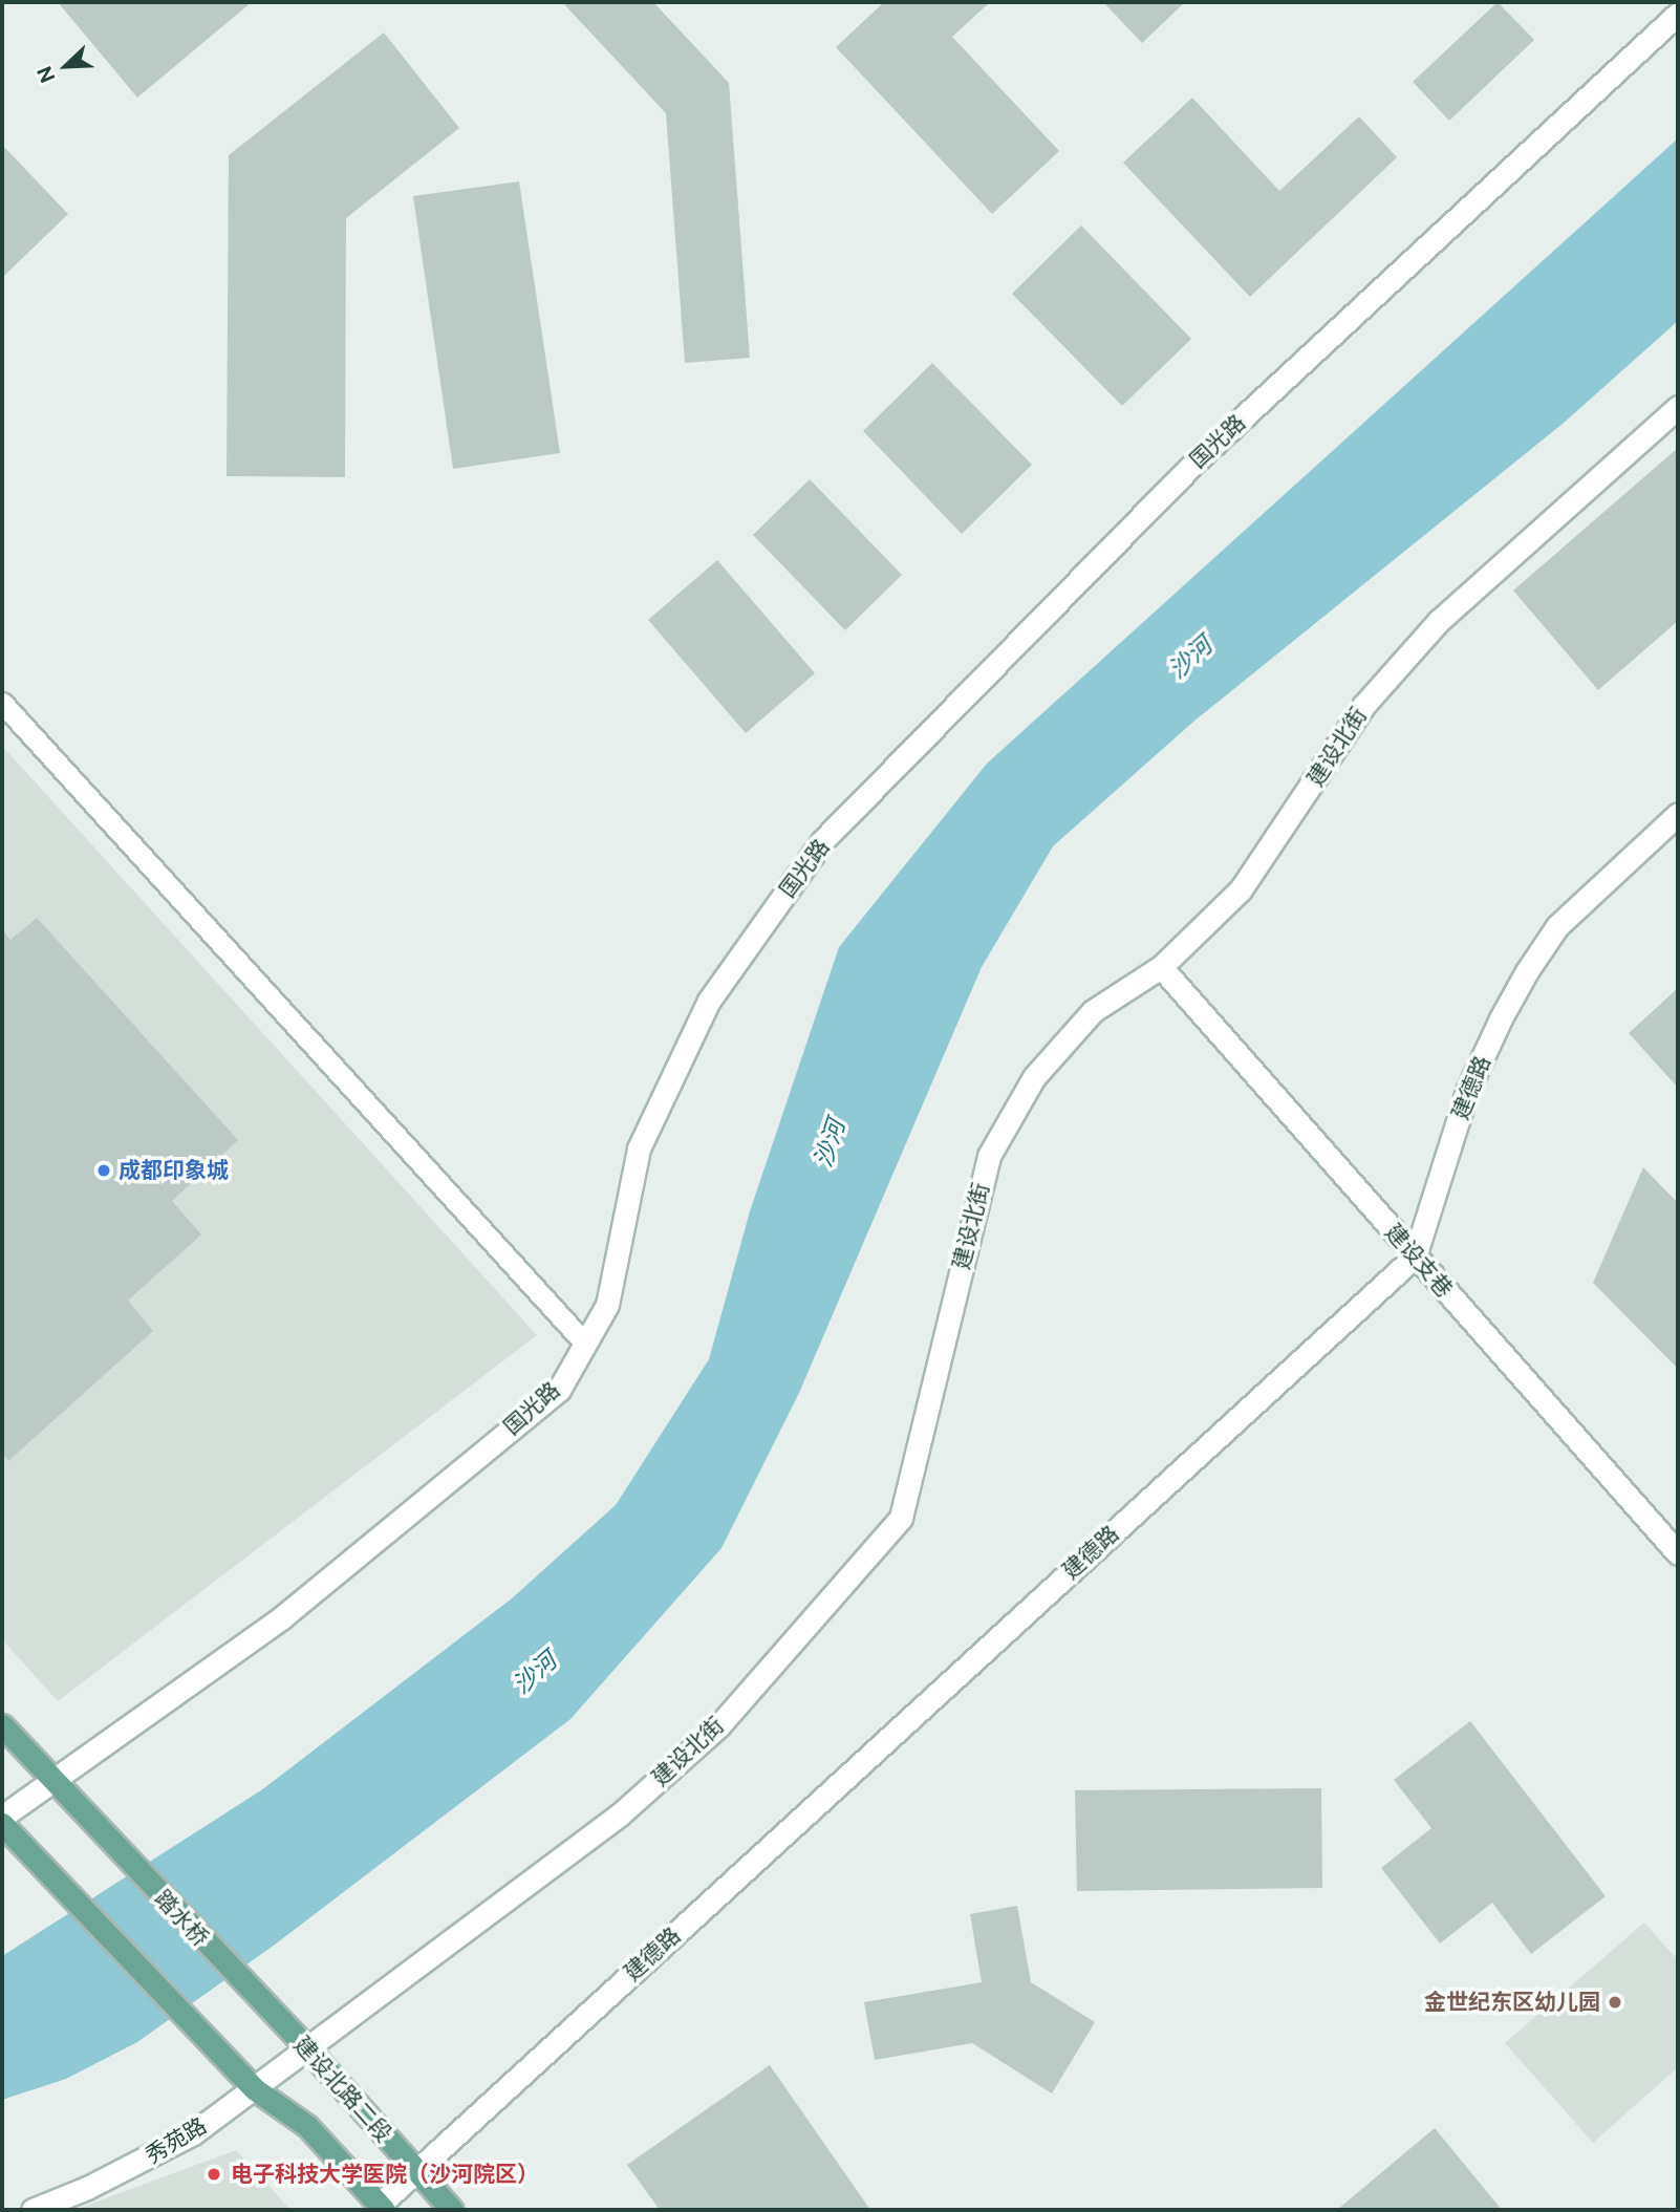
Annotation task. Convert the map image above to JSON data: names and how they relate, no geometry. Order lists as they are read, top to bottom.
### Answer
{
  "streets": {
    "main road": ["踏水桥", "建设北路二段"],
    "street": [
      "国光路",
      "建设北街",
      "建德路",
      "建设支巷",
      "秀苑路"
    ]
  },
  "crossings": [
    ["国光路", "踏水桥"],
    ["建设北街", "建设支巷"],
    ["建设北街", "建设北路二段"],
    ["建设北街", "秀苑路"],
    ["建德路", "建设支巷"],
    ["建德路", "建设北路二段"],
    ["踏水桥", "建设北路二段"],
    ["建设北路二段", "秀苑路"]
  ],
  "water": ["沙河"],
  "places": ["成都印象城", "金世纪东区幼儿园", "电子科技大学医院（沙河院区）"],
  "north": "bottom left"
}
